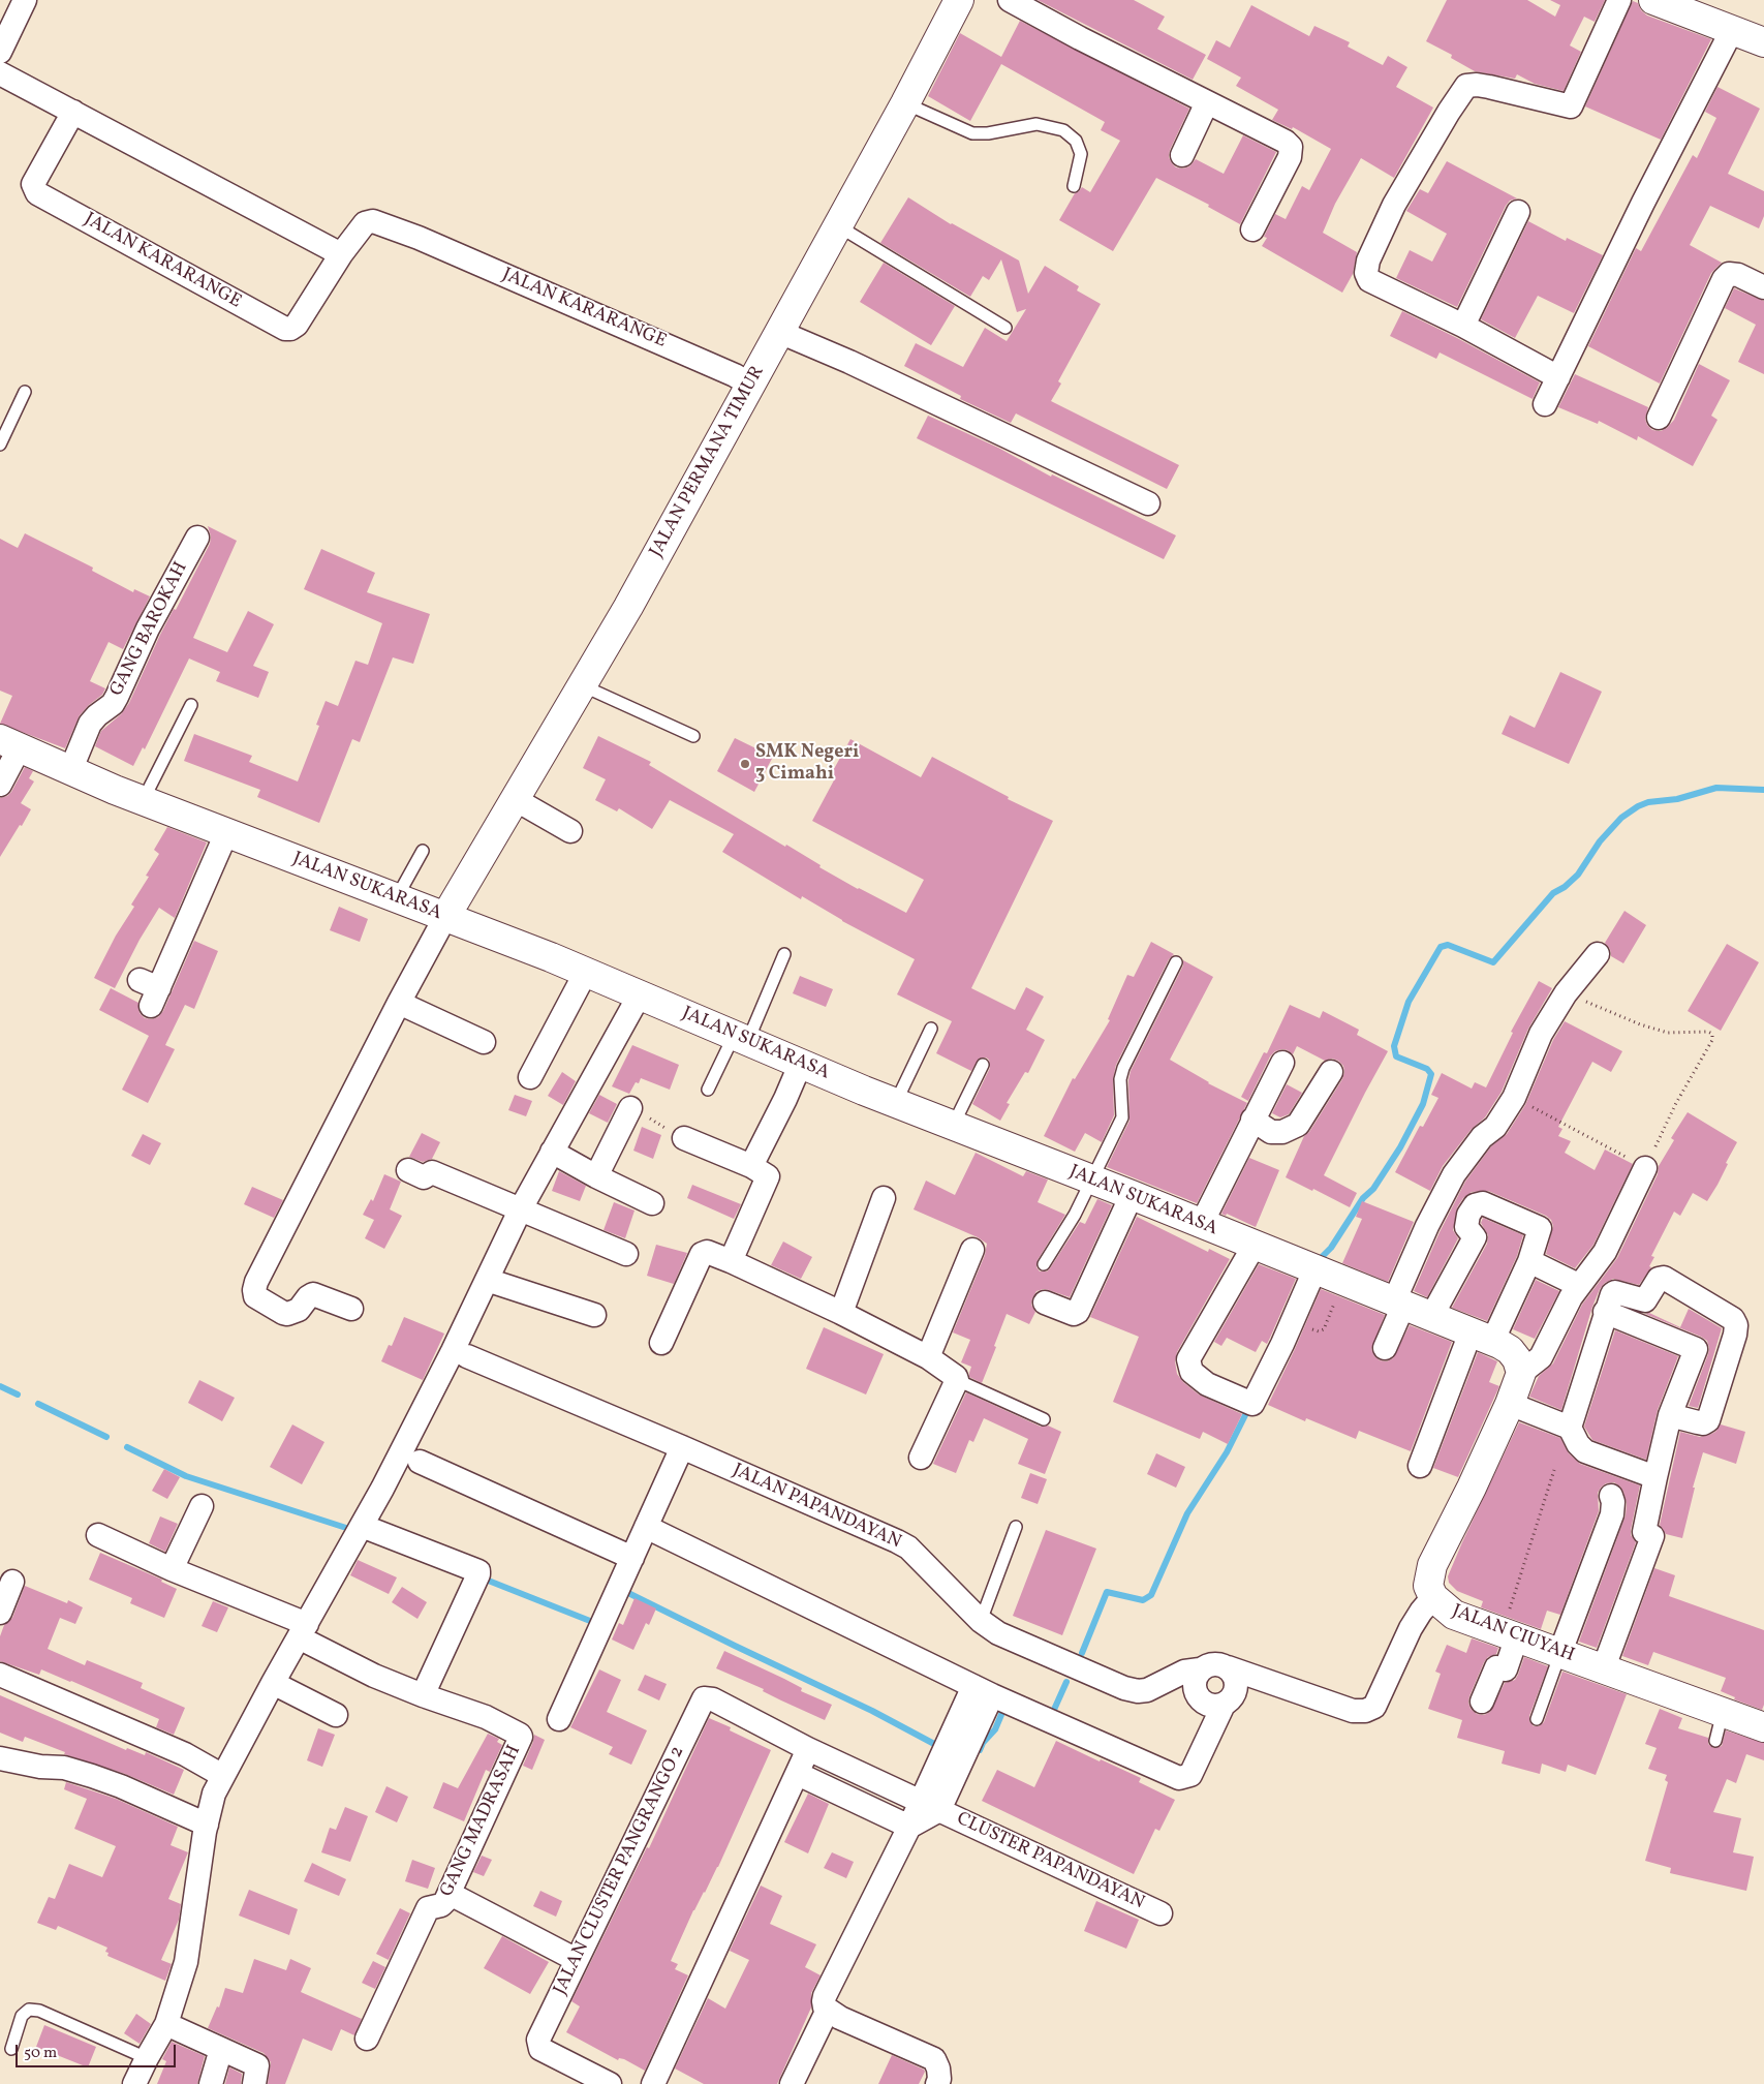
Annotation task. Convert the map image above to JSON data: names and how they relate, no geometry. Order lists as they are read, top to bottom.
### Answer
{
  "streets": {
    "street": [
      "JALAN KARARANGE",
      "JALAN PERMANA TIMUR",
      "GANG BAROKAH",
      "JALAN SUKARASA",
      "JALAN PAPANDAYAN",
      "JALAN CIUYAH",
      "GANG MADRASAH",
      "CLUSTER PAPANDAYAN",
      "JALAN CLUSTER PANGRANGO 2"
    ]
  },
  "crossings": [
    ["JALAN KARARANGE", "JALAN PERMANA TIMUR"],
    ["JALAN PERMANA TIMUR", "JALAN SUKARASA"],
    ["GANG BAROKAH", "JALAN SUKARASA"],
    ["JALAN SUKARASA", "JALAN CIUYAH"],
    ["CLUSTER PAPANDAYAN", "JALAN CLUSTER PANGRANGO 2"]
  ],
  "places": ["SMK Negeri 3 Cimahi"],
  "scale_bar": "50 m"
}
